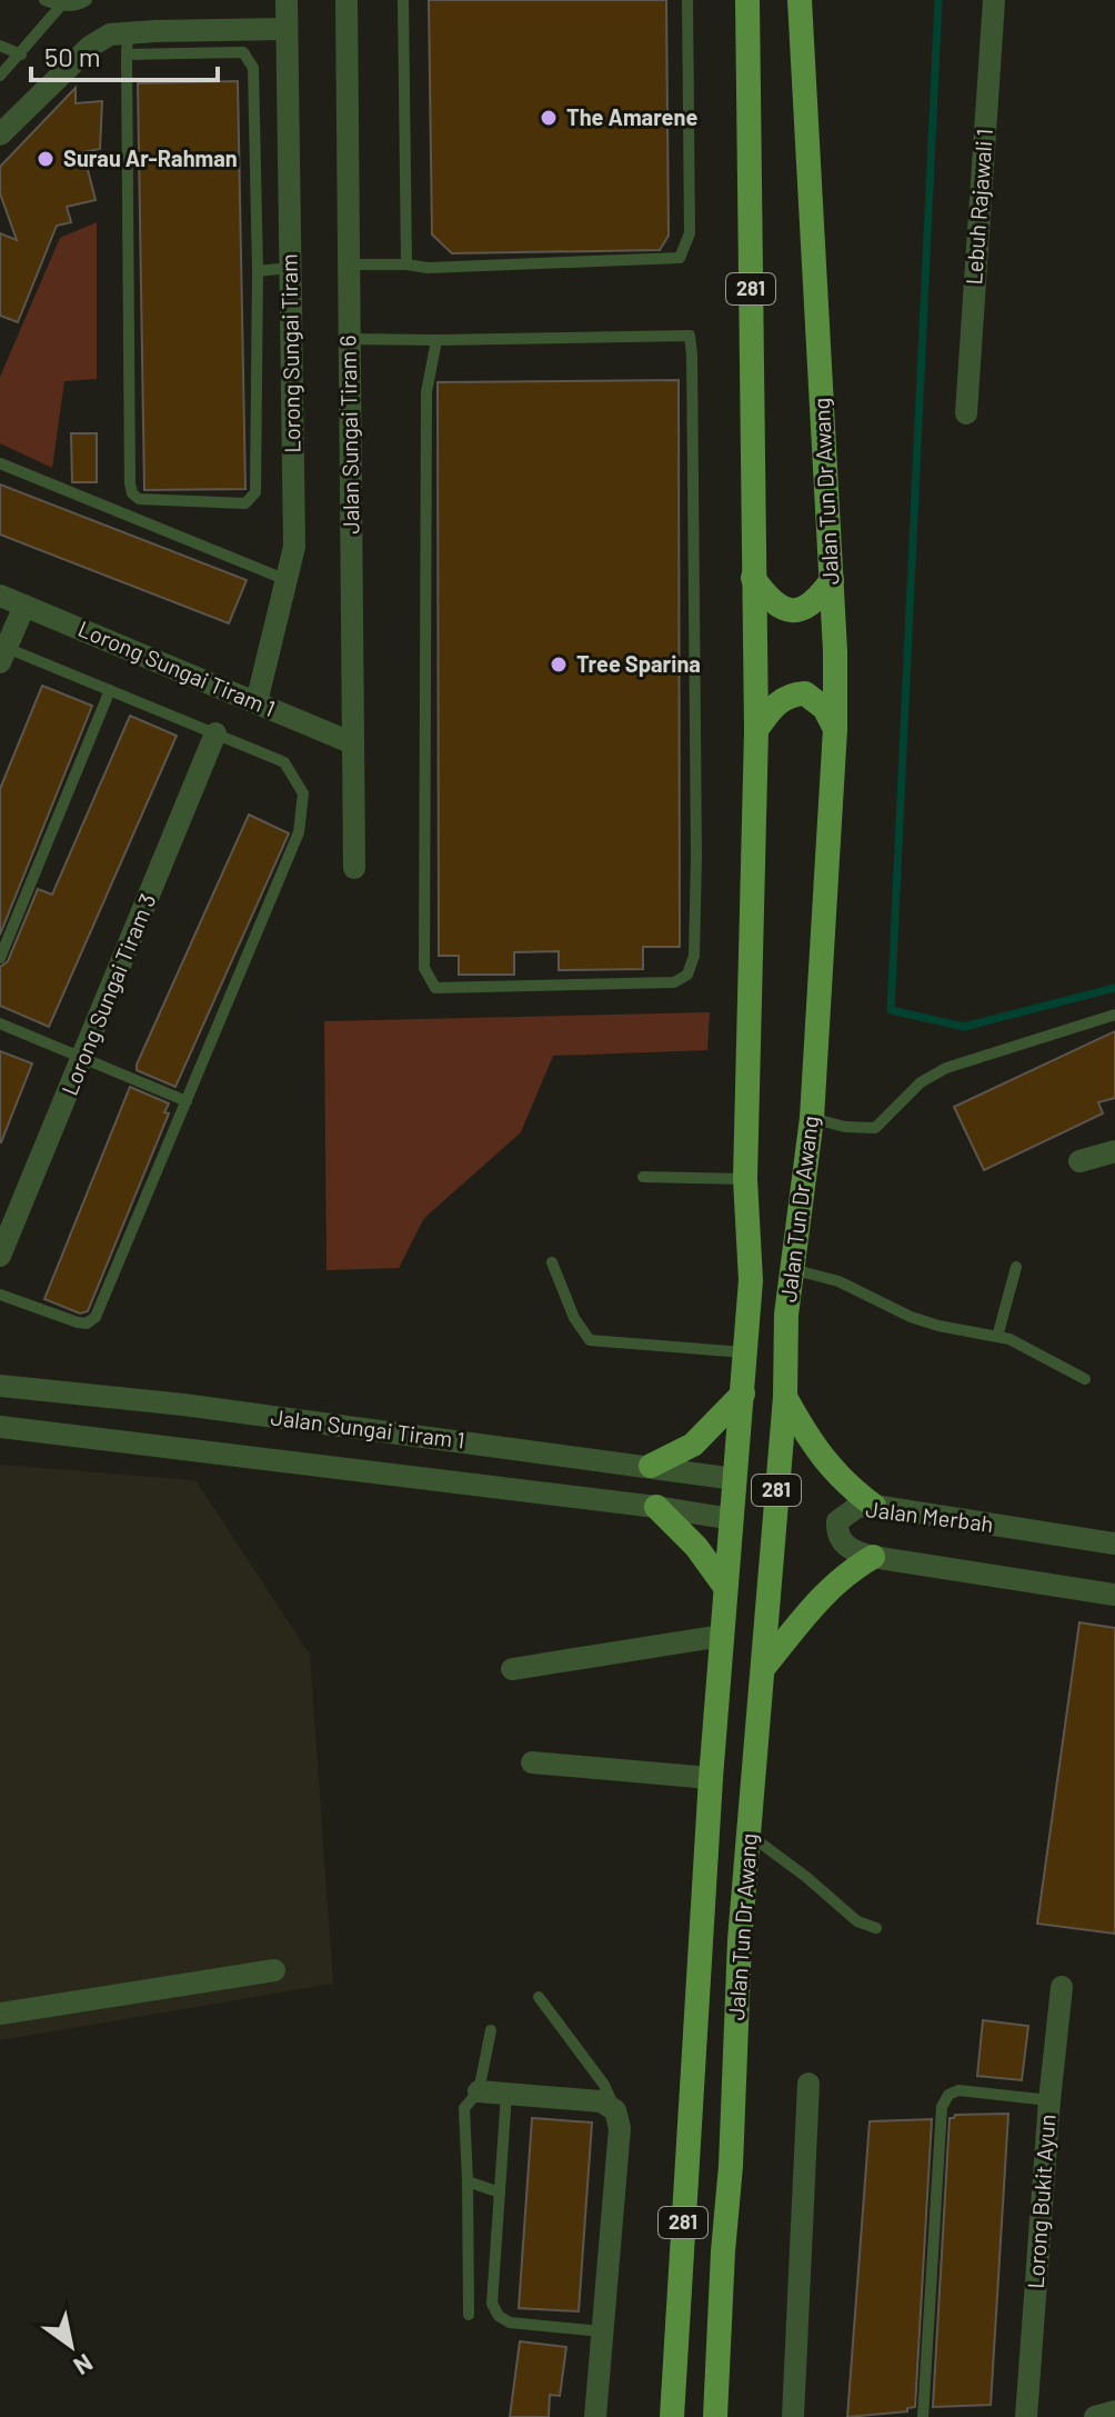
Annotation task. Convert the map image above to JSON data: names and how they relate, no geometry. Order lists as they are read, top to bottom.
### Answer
{
  "streets": {
    "main road": ["281", "Jalan Tun Dr Awang"],
    "street": [
      "Lebuh Rajawali 1",
      "Lorong Sungai Tiram",
      "Jalan Sungai Tiram 6",
      "Lorong Sungai Tiram 1",
      "Lorong Sungai Tiram 3",
      "Jalan Sungai Tiram 1",
      "Jalan Merbah",
      "Lorong Bukit Ayun"
    ]
  },
  "crossings": [
    ["Lorong Sungai Tiram", "Lorong Sungai Tiram 1"],
    ["Jalan Sungai Tiram 6", "Lorong Sungai Tiram 1"],
    ["Jalan Tun Dr Awang", "Jalan Sungai Tiram 1"]
  ],
  "places": ["The Amarene", "Surau Ar-Rahman", "Tree Sparina"],
  "scale_bar": "50 m",
  "north": "bottom right"
}
